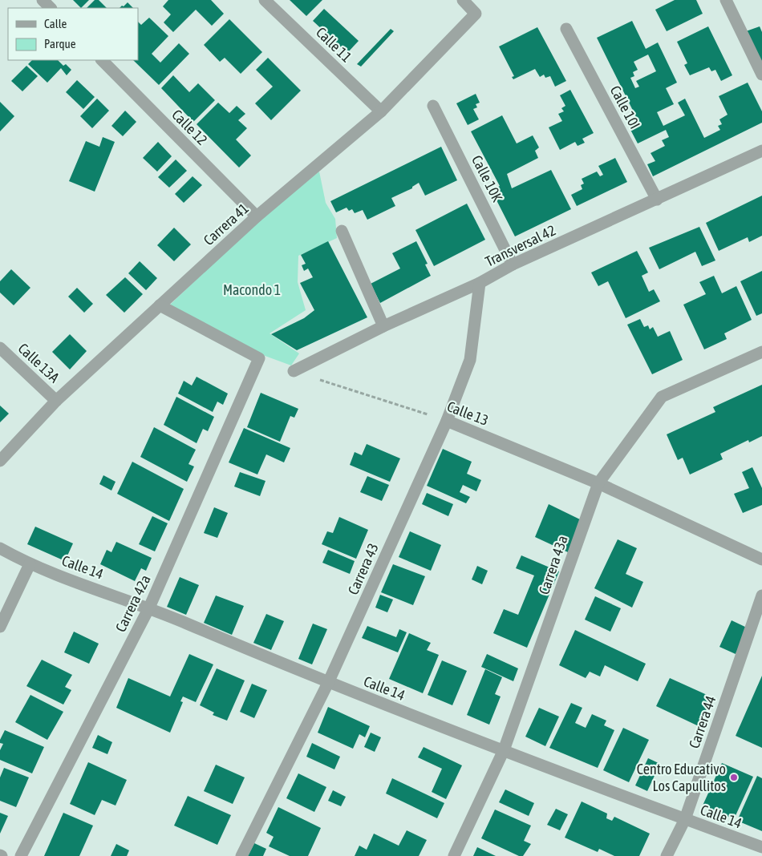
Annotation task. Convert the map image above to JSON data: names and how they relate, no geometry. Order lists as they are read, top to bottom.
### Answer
{
  "streets": {
    "street": [
      "Calle 11",
      "Calle 10I",
      "Calle 12",
      "Calle 10K",
      "Carrera 41",
      "Transversal 42",
      "Calle 13A",
      "Calle 13",
      "Carrera 43a",
      "Calle 14",
      "Carrera 43",
      "Carrera 42a",
      "Carrera 44"
    ]
  },
  "crossings": [
    ["Calle 11", "Carrera 41"],
    ["Calle 10I", "Transversal 42"],
    ["Calle 12", "Carrera 41"],
    ["Calle 10K", "Transversal 42"],
    ["Carrera 41", "Calle 13A"],
    ["Carrera 41", "Carrera 42a"],
    ["Transversal 42", "Calle 13"],
    ["Transversal 42", "Carrera 43"],
    ["Calle 13", "Carrera 43a"],
    ["Calle 13", "Carrera 43"],
    ["Carrera 43a", "Calle 14"],
    ["Calle 14", "Carrera 43"],
    ["Calle 14", "Carrera 42a"],
    ["Calle 14", "Carrera 44"]
  ],
  "parks": ["Macondo 1"],
  "places": ["Centro Educativo Los Capullitos"],
  "legend": ["Calle", "Parque"]
}
